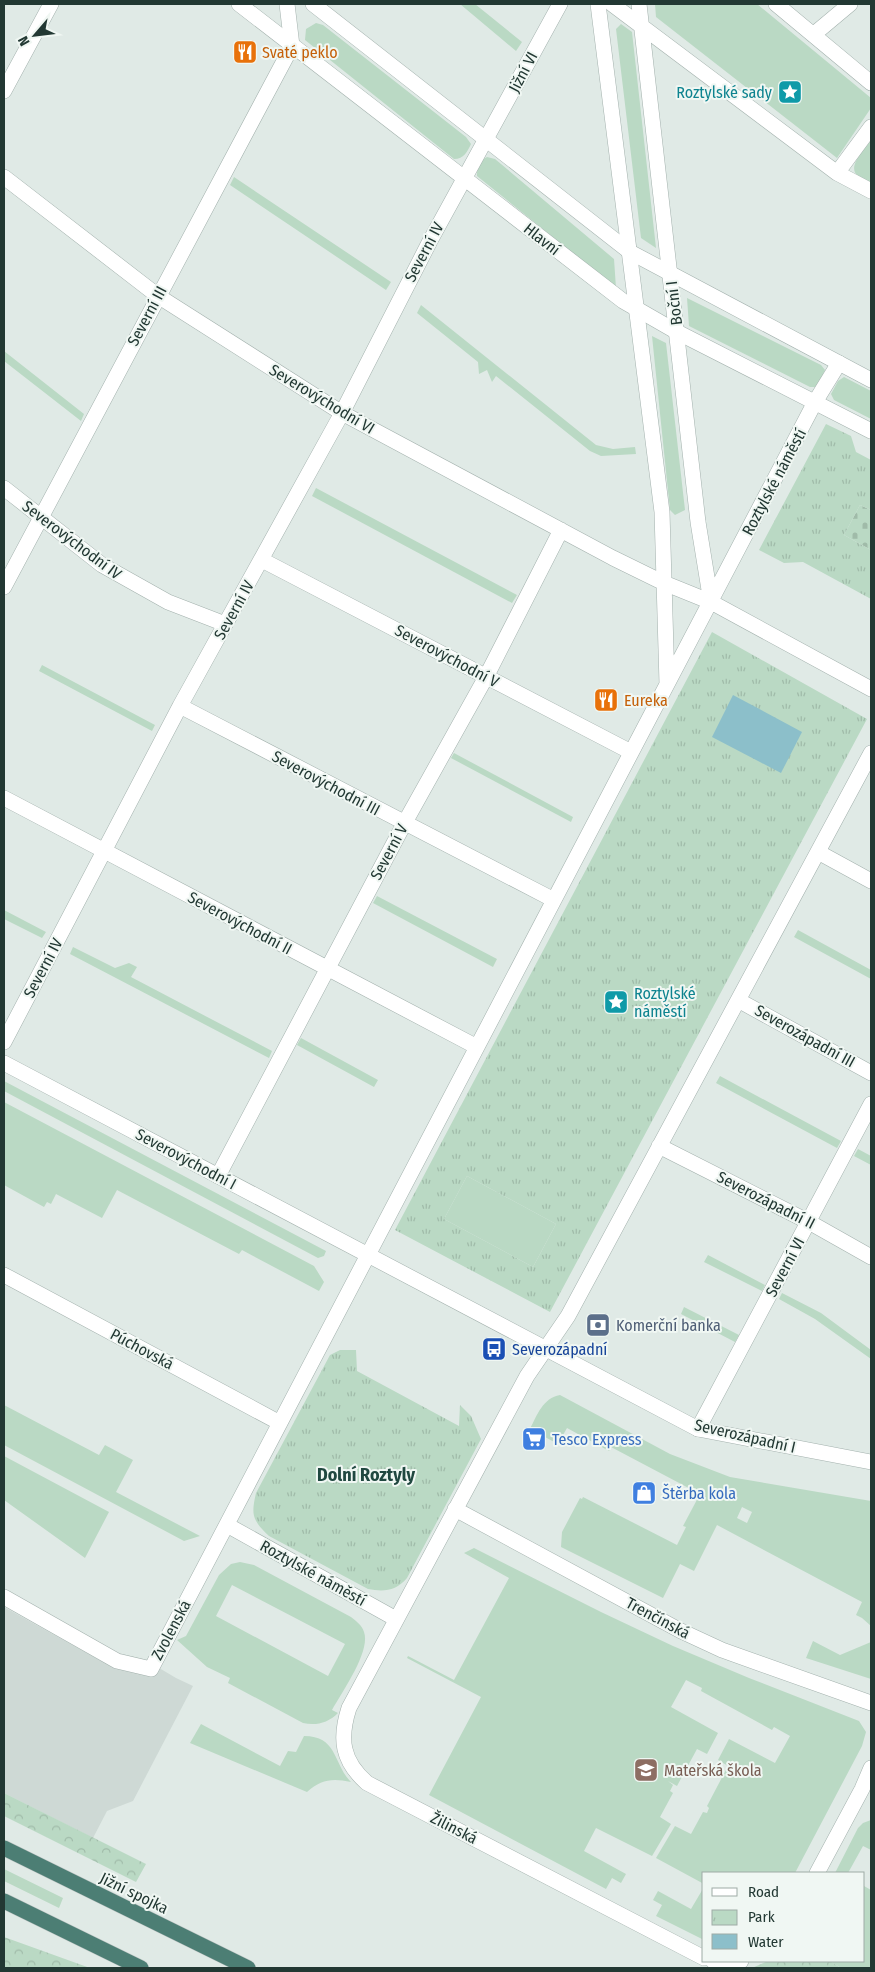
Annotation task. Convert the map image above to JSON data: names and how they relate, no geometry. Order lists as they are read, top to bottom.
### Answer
{
  "streets": {
    "highway": ["Jižní spojka"],
    "street": [
      "Jižní VI",
      "Hlavní",
      "Severní IV",
      "Boční I",
      "Severní III",
      "Severovýchodní VI",
      "Roztylské náměstí",
      "Severovýchodní IV",
      "Severovýchodní V",
      "Severovýchodní III",
      "Severní V",
      "Severovýchodní II",
      "Severozápadní III",
      "Severovýchodní I",
      "Severozápadní II",
      "Severní VI",
      "Púchovská",
      "Severozápadní I",
      "Trenčínská",
      "Zvolenská",
      "Žilinská"
    ]
  },
  "crossings": [
    ["Jižní VI", "Hlavní"],
    ["Jižní VI", "Severní IV"],
    ["Hlavní", "Severní IV"],
    ["Hlavní", "Boční I"],
    ["Hlavní", "Severní III"],
    ["Hlavní", "Roztylské náměstí"],
    ["Severní IV", "Severovýchodní VI"],
    ["Severní IV", "Severovýchodní IV"],
    ["Severní IV", "Severovýchodní V"],
    ["Severní IV", "Severovýchodní III"],
    ["Severní IV", "Severovýchodní II"],
    ["Boční I", "Severovýchodní VI"],
    ["Boční I", "Roztylské náměstí"],
    ["Severní III", "Severovýchodní VI"],
    ["Severní III", "Severovýchodní IV"],
    ["Severovýchodní VI", "Roztylské náměstí"],
    ["Severovýchodní VI", "Severní V"],
    ["Roztylské náměstí", "Severovýchodní V"],
    ["Roztylské náměstí", "Severovýchodní III"],
    ["Roztylské náměstí", "Severovýchodní II"],
    ["Roztylské náměstí", "Severovýchodní I"],
    ["Roztylské náměstí", "Púchovská"],
    ["Roztylské náměstí", "Zvolenská"],
    ["Roztylské náměstí", "Žilinská"],
    ["Severovýchodní V", "Severní V"],
    ["Severovýchodní III", "Severní V"],
    ["Severní V", "Severovýchodní II"],
    ["Severní V", "Severovýchodní I"],
    ["Severozápadní II", "Severní VI"],
    ["Severní VI", "Severozápadní I"]
  ],
  "districts": ["Dolní Roztyly"],
  "places": {
    "restaurant": ["Svaté peklo", "Eureka"],
    "place": ["Roztylské sady", "Roztylské náměstí"],
    "bank": ["Komerční banka"],
    "bus stop": ["Severozápadní"],
    "supermarket": ["Tesco Express"],
    "shop": ["Štěrba kola"],
    "school or university": ["Mateřská škola"]
  },
  "legend": ["Road", "Park", "Water"],
  "north": "bottom left"
}
